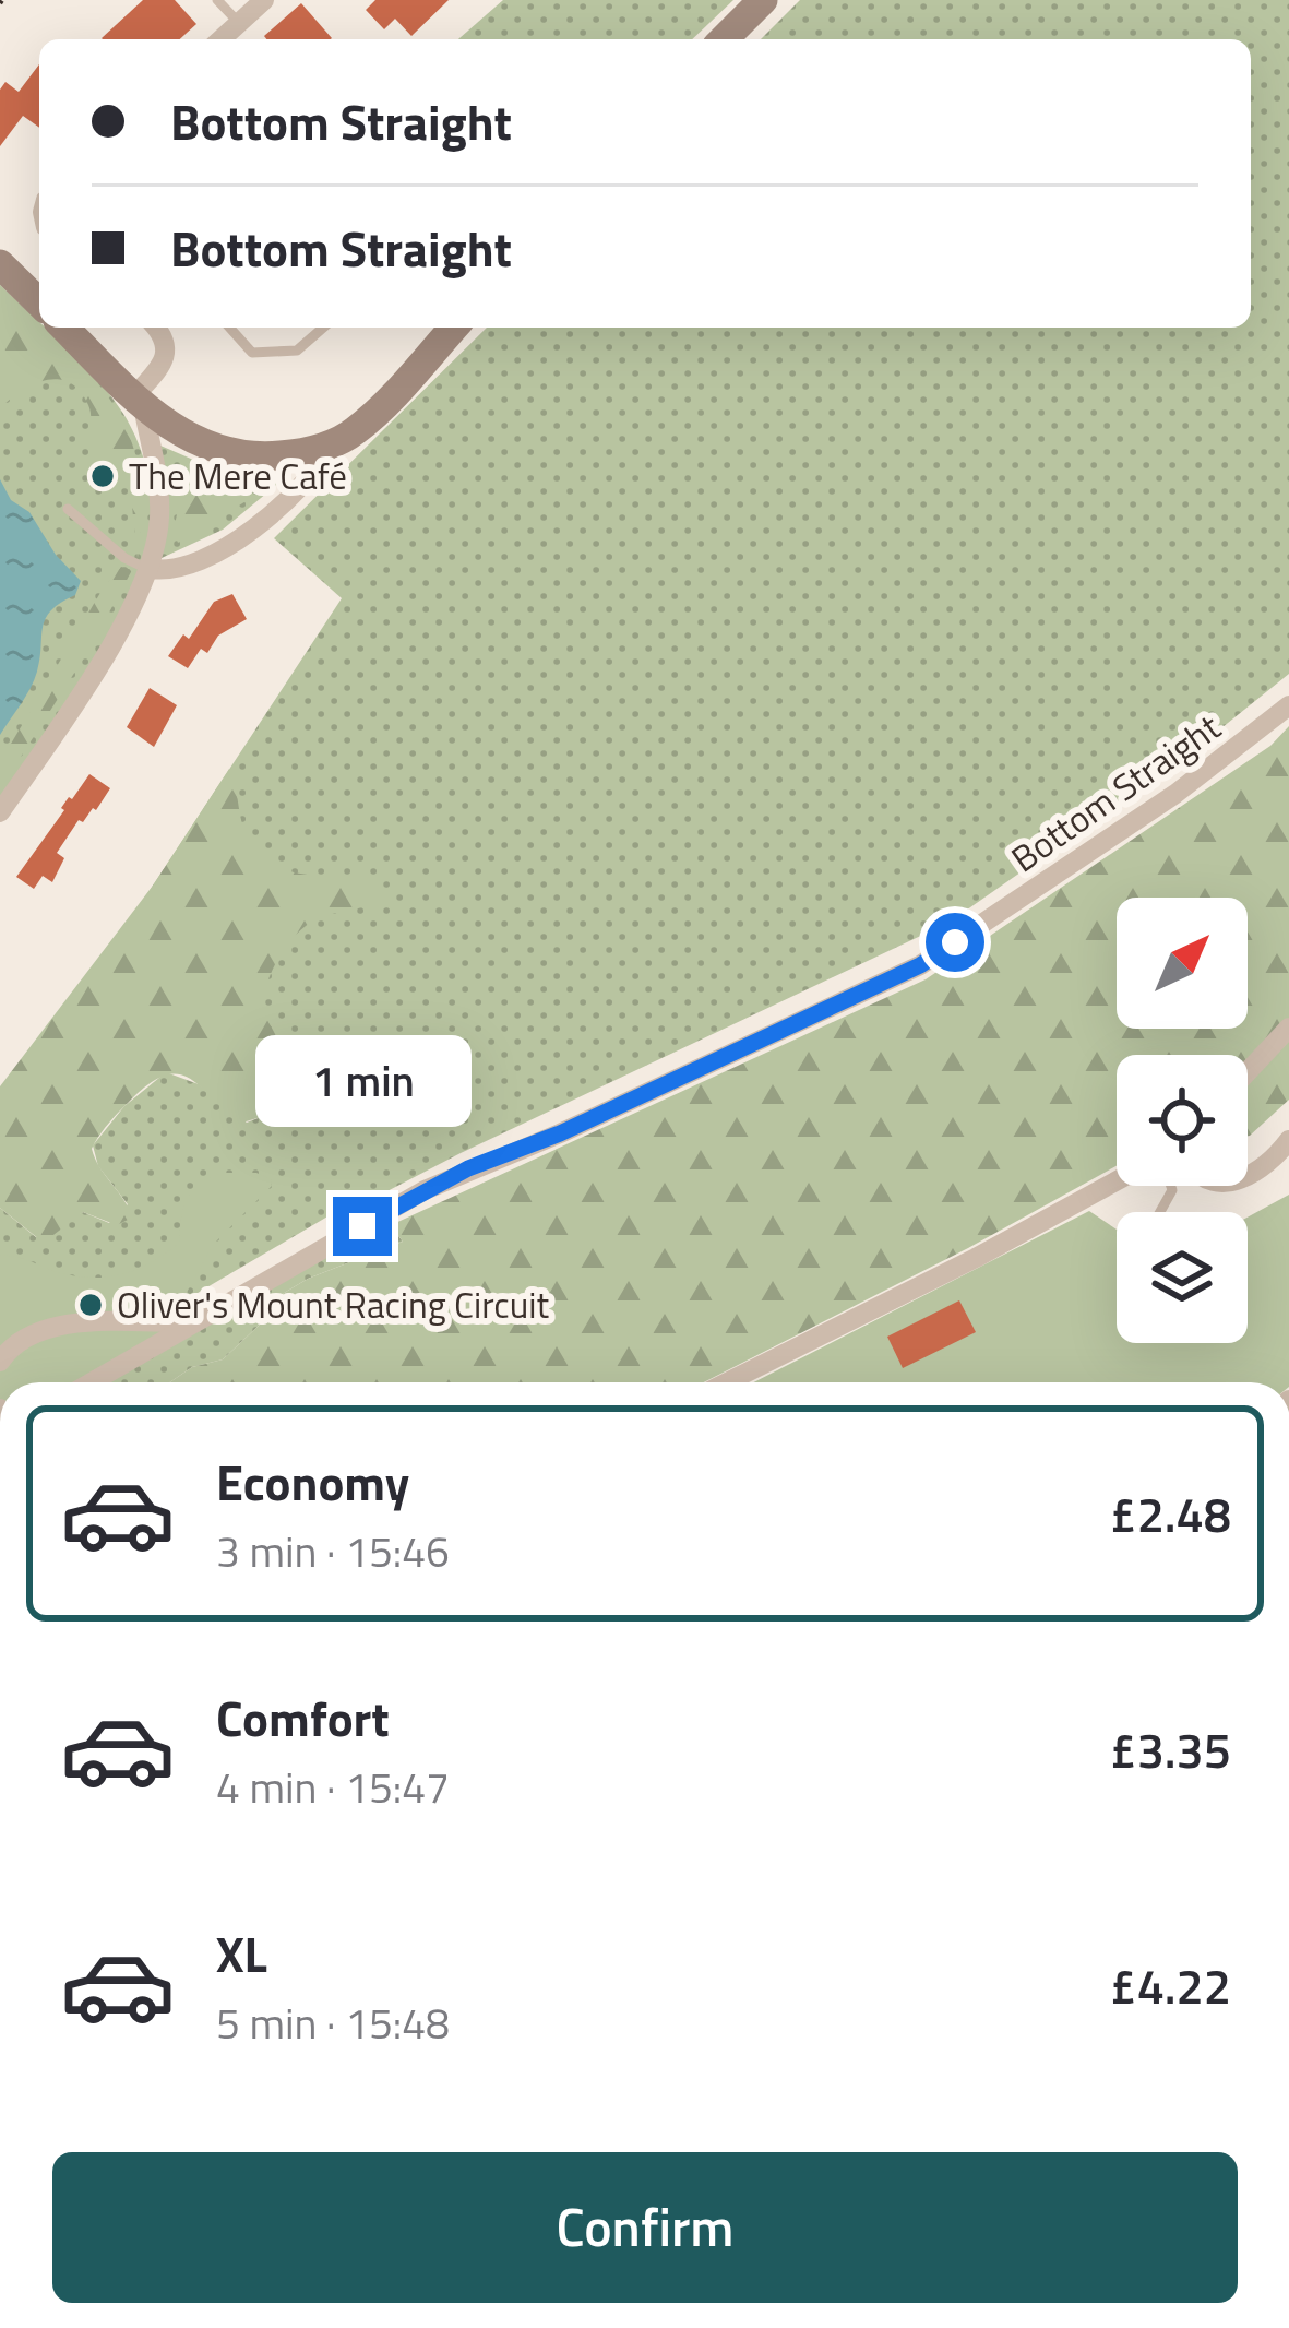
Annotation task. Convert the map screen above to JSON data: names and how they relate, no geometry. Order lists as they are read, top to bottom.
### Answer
{
  "streets": {
    "street": ["Bottom Straight"]
  },
  "places": ["The Mere Café", "Oliver's Mount Racing Circuit"],
  "north": "top right",
  "page": {
    "banner": ["Bottom Straight", "Bottom Straight"],
    "bubble": "1 min",
    "list": [
      {
        "name": "Economy",
        "note": "3 min · 15:46",
        "value": "£2.48"
      },
      {
        "name": "Comfort",
        "note": "4 min · 15:47",
        "value": "£3.35"
      },
      {
        "name": "XL",
        "note": "5 min · 15:48",
        "value": "£4.22"
      }
    ],
    "buttons": "Confirm"
  }
}
